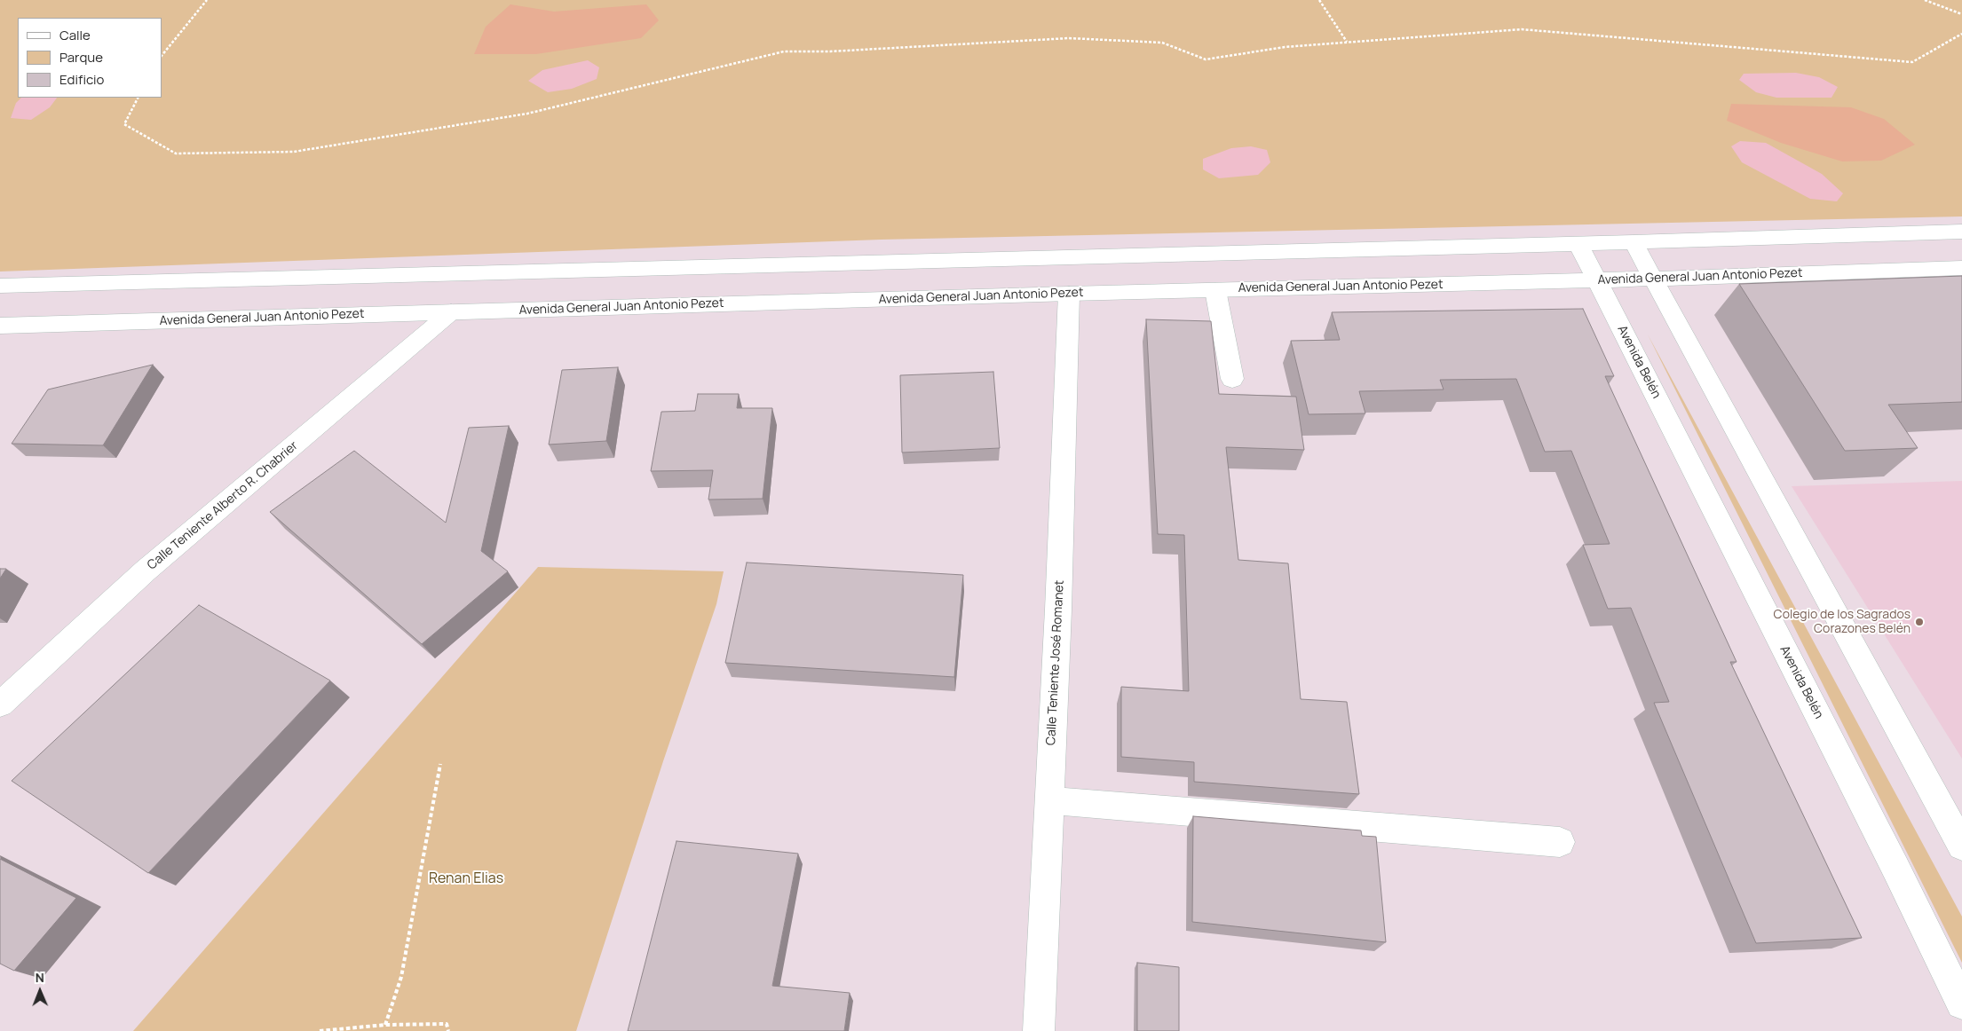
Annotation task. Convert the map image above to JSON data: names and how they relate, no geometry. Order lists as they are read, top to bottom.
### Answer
{
  "streets": {
    "street": [
      "Avenida General Juan Antonio Pezet",
      "Avenida Belén",
      "Calle Teniente Alberto R. Chabrier",
      "Calle Teniente José Romanet"
    ]
  },
  "crossings": [
    ["Avenida General Juan Antonio Pezet", "Avenida Belén"],
    ["Avenida General Juan Antonio Pezet", "Calle Teniente Alberto R. Chabrier"],
    ["Avenida General Juan Antonio Pezet", "Calle Teniente José Romanet"]
  ],
  "parks": ["Renan Elias"],
  "places": ["Colegio de los Sagrados Corazones Belén"],
  "legend": ["Calle", "Parque", "Edificio"],
  "north": "top"
}
